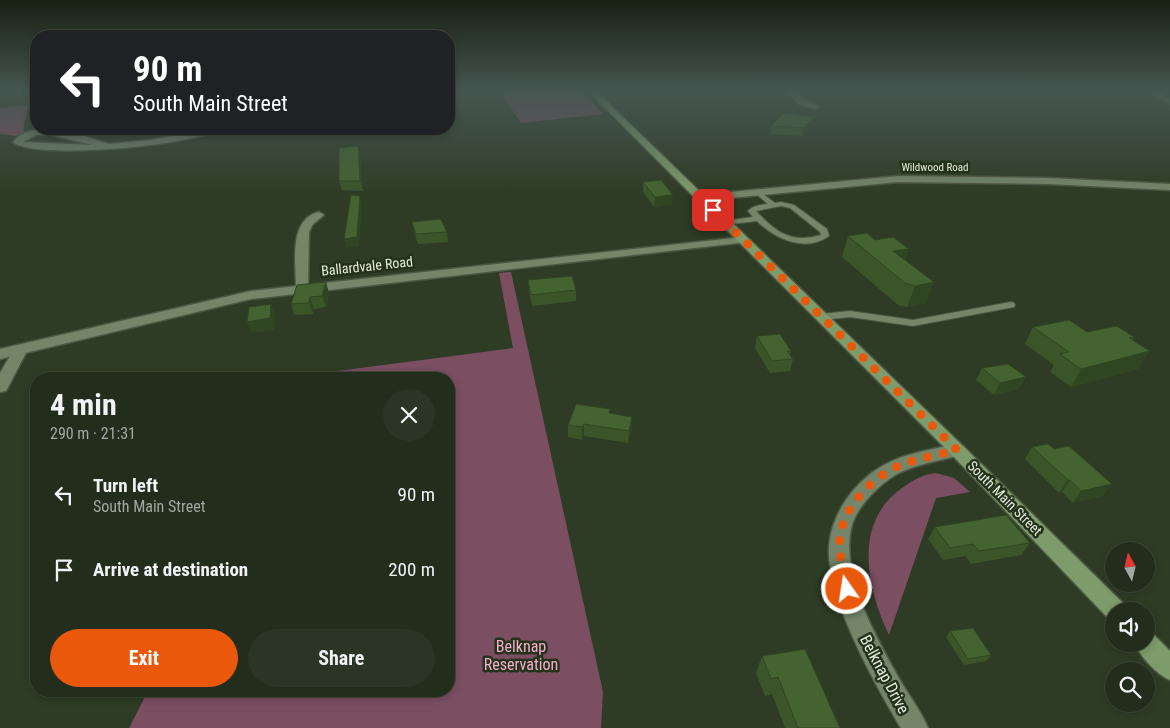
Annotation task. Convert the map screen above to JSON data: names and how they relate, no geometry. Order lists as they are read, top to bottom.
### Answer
{
  "streets": {
    "main road": ["South Main Street"],
    "street": ["Wildwood Road", "Ballardvale Road", "Belknap Drive"]
  },
  "crossings": [
    ["Wildwood Road", "South Main Street"],
    ["Ballardvale Road", "South Main Street"],
    ["South Main Street", "Belknap Drive"]
  ],
  "parks": ["Belknap Reservation"],
  "north": "top",
  "page": {
    "turn": ["90 m", "South Main Street"],
    "heading": ["4 min", "290 m · 21:31"],
    "list": [
      {
        "name": "Turn left",
        "note": "South Main Street",
        "value": "90 m"
      },
      {
        "name": "Arrive at destination",
        "value": "200 m"
      }
    ],
    "buttons": ["Exit", "Share"]
  }
}
